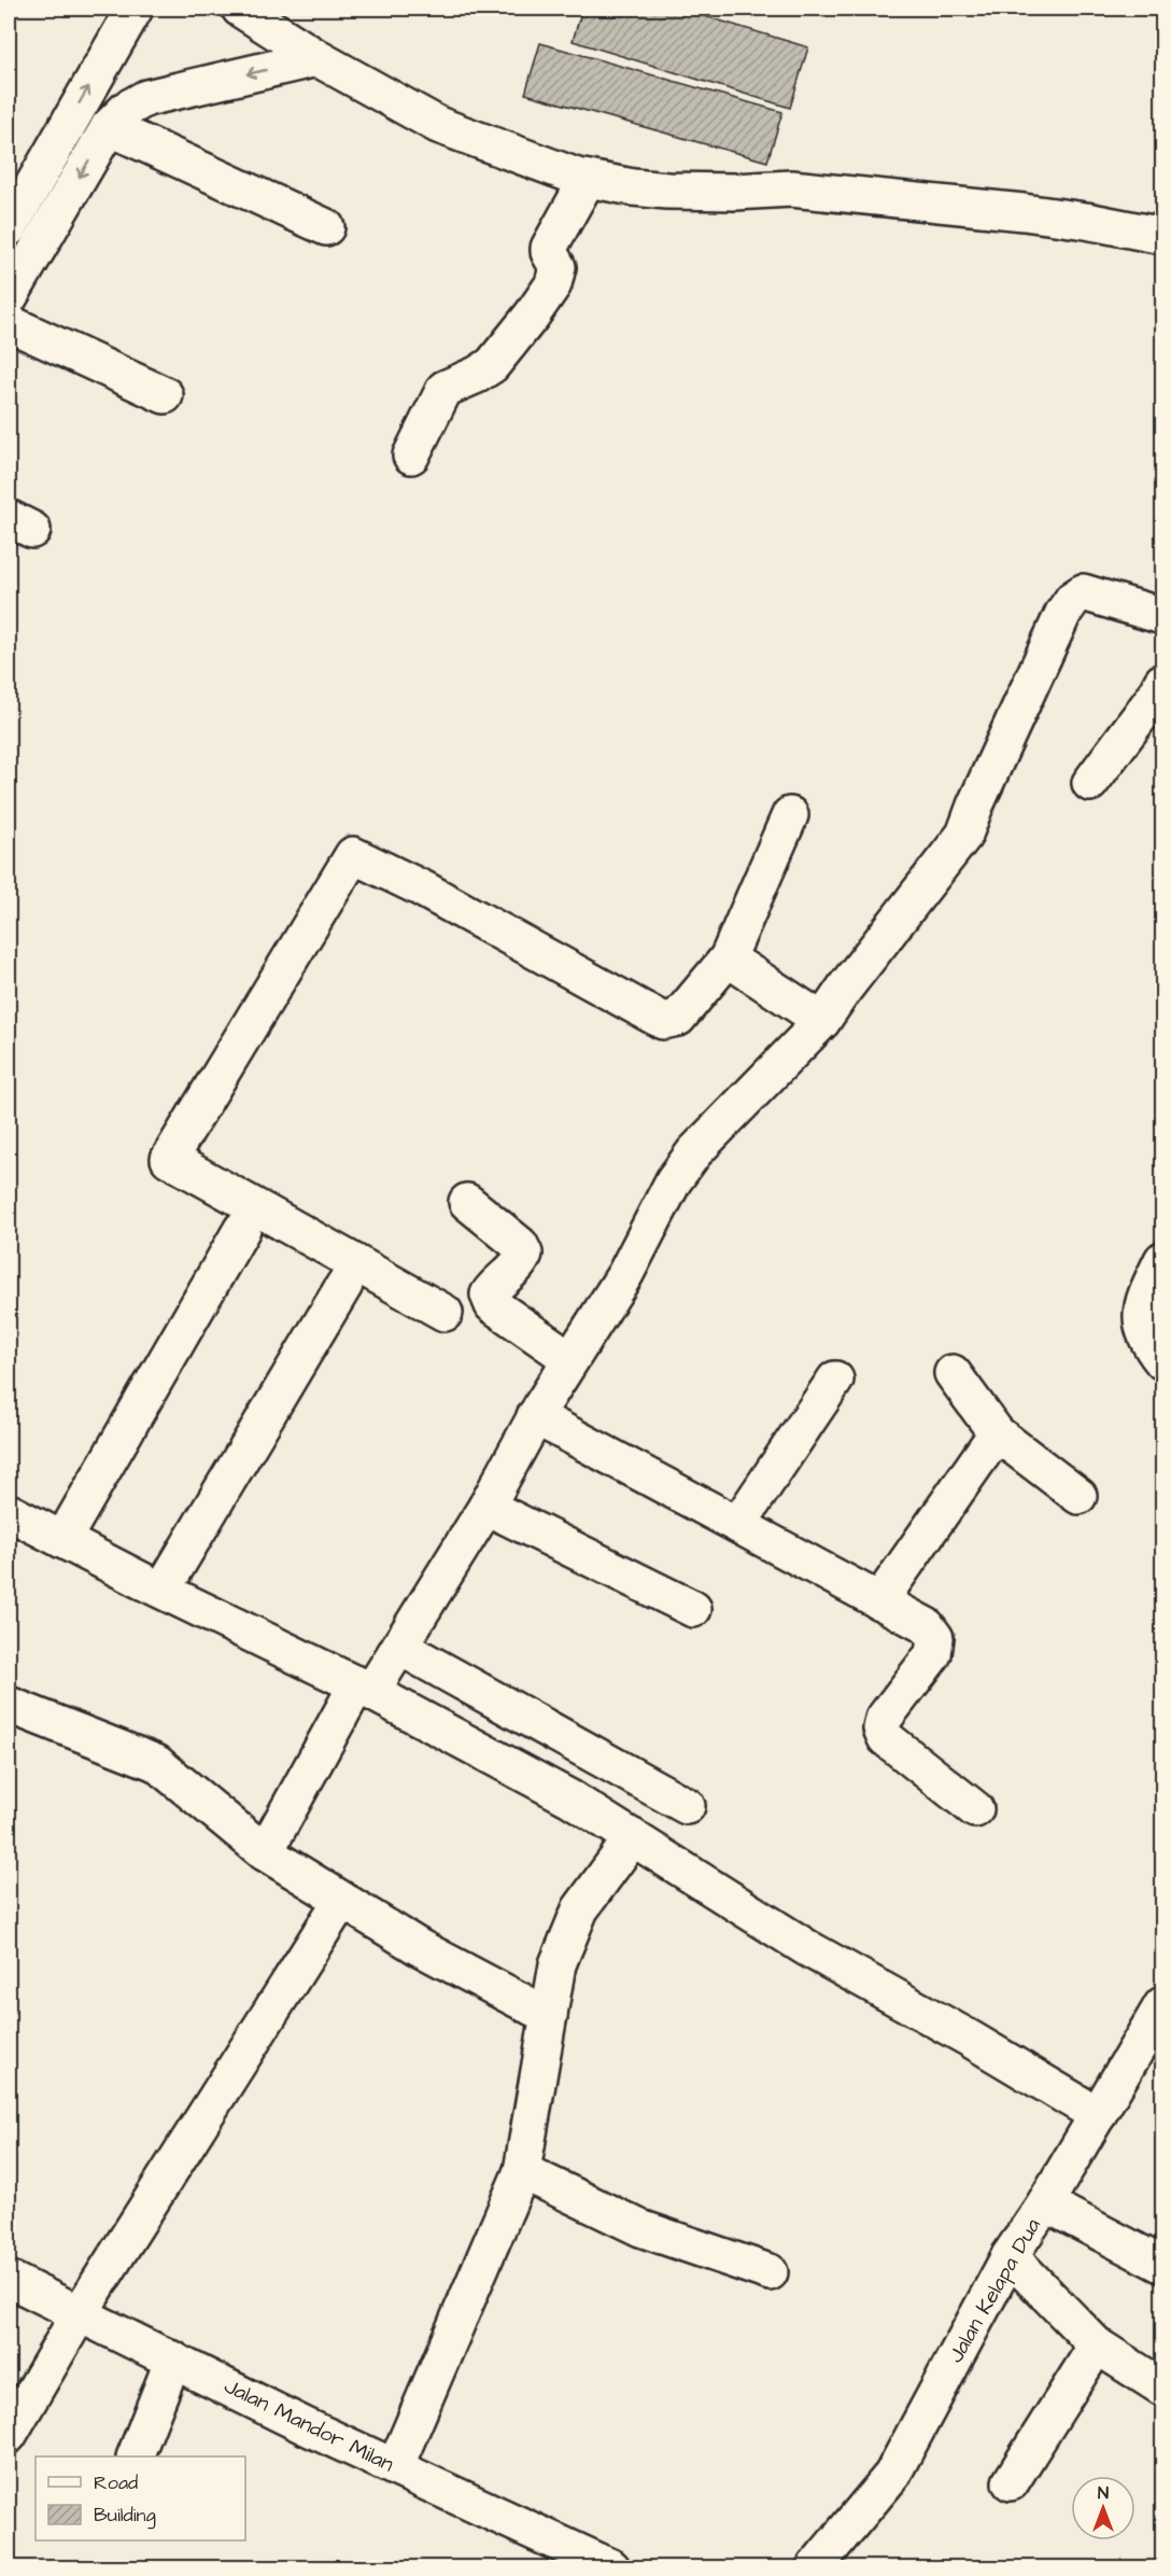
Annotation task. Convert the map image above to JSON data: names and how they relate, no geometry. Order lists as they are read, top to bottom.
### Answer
{
  "streets": {
    "street": ["Jalan Kelapa Dua", "Jalan Mandor Milan"]
  },
  "legend": ["Road", "Building"],
  "north": "top"
}
